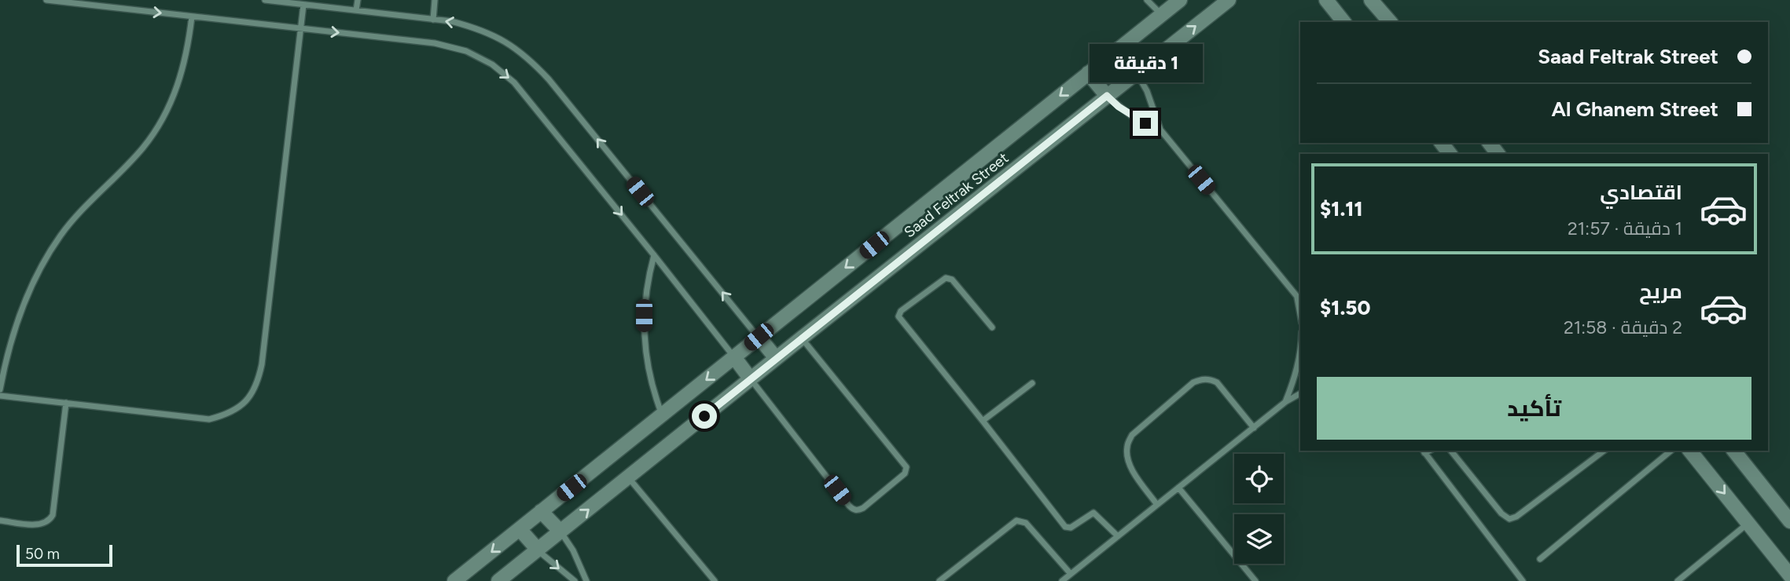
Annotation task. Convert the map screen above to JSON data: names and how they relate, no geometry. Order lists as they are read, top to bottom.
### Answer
{
  "streets": {
    "street": ["Saad Feltrak Street"]
  },
  "scale_bar": "50 m",
  "page": {
    "banner": ["Saad Feltrak Street", "Al Ghanem Street"],
    "bubble": "1 دقيقة",
    "list": [
      {
        "name": "اقتصادي",
        "note": "1 دقيقة · 21:57",
        "value": "$1.11"
      },
      {
        "name": "مريح",
        "note": "2 دقيقة · 21:58",
        "value": "$1.50"
      }
    ],
    "buttons": "تأكيد",
    "scale": "50 m"
  }
}
